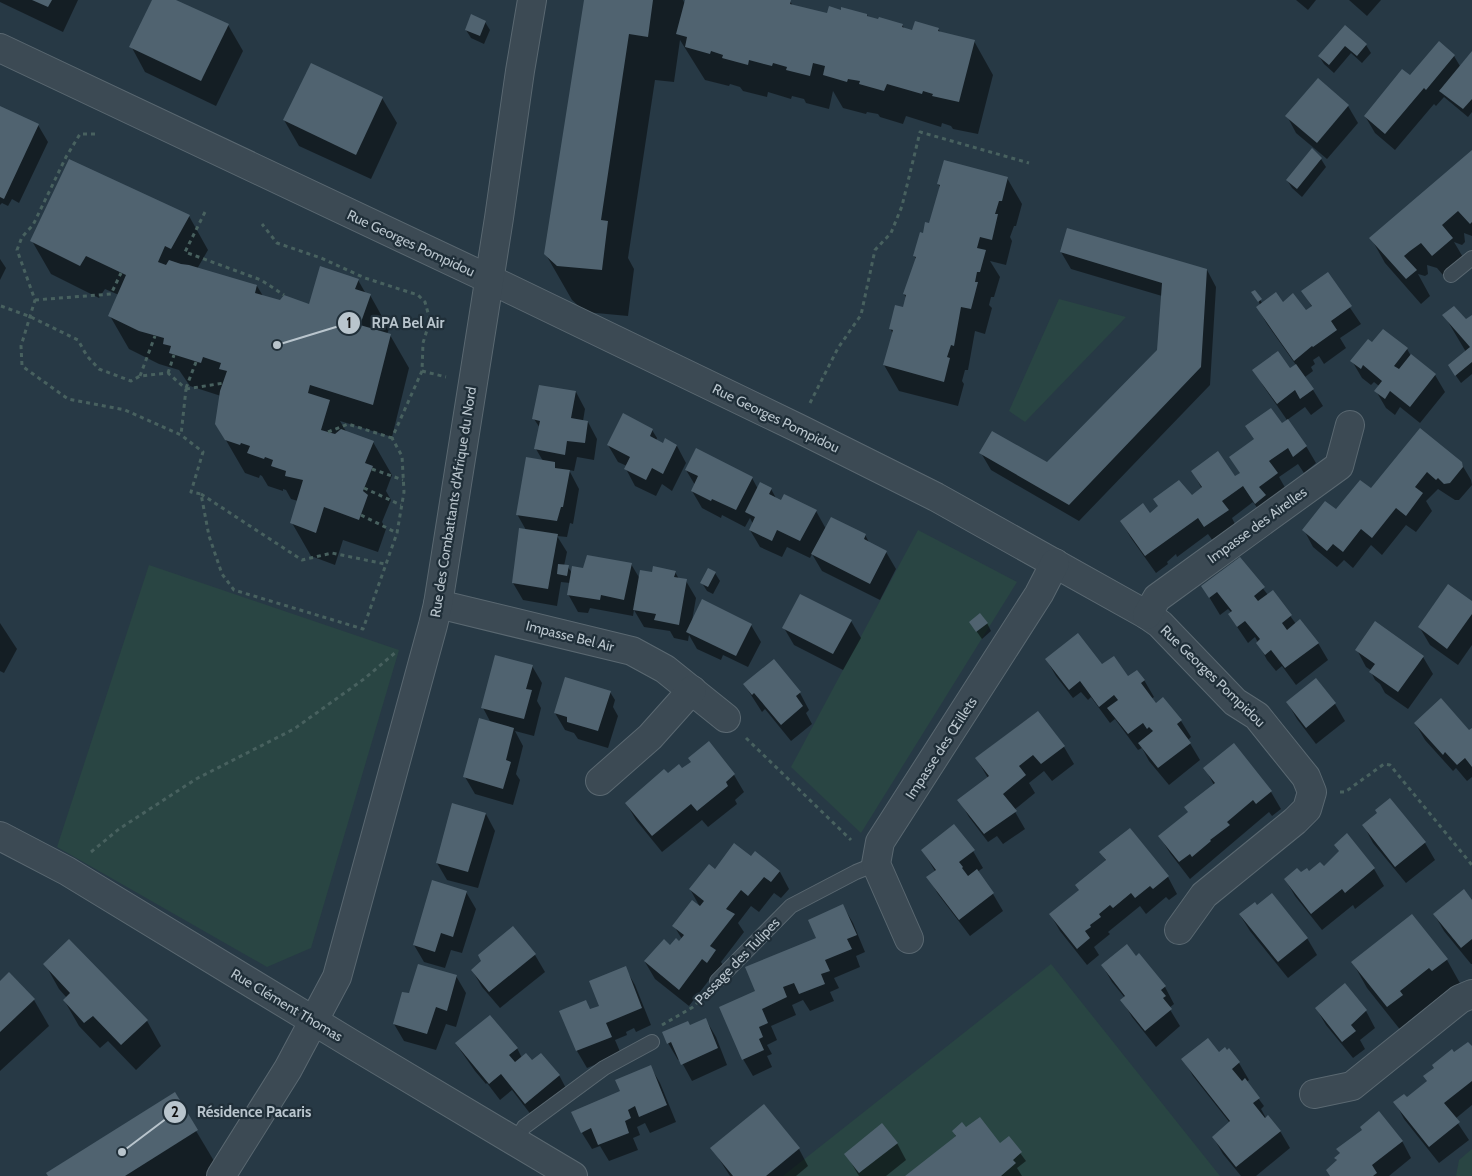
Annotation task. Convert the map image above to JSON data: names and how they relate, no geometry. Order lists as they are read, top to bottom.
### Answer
{
  "streets": {
    "street": [
      "Rue Georges Pompidou",
      "Rue des Combattants d'Afrique du Nord",
      "Impasse des Airelles",
      "Impasse Bel Air",
      "Impasse des Œillets",
      "Rue Clément Thomas"
    ],
    "lane": ["Passage des Tulipes"]
  },
  "crossings": [
    ["Rue Georges Pompidou", "Rue des Combattants d'Afrique du Nord"],
    ["Rue Georges Pompidou", "Impasse des Airelles"],
    ["Rue Georges Pompidou", "Impasse des Œillets"],
    ["Rue des Combattants d'Afrique du Nord", "Impasse Bel Air"],
    ["Rue des Combattants d'Afrique du Nord", "Rue Clément Thomas"],
    ["Impasse des Œillets", "Passage des Tulipes"]
  ],
  "places": ["RPA Bel Air", "Résidence Pacaris"]
}
